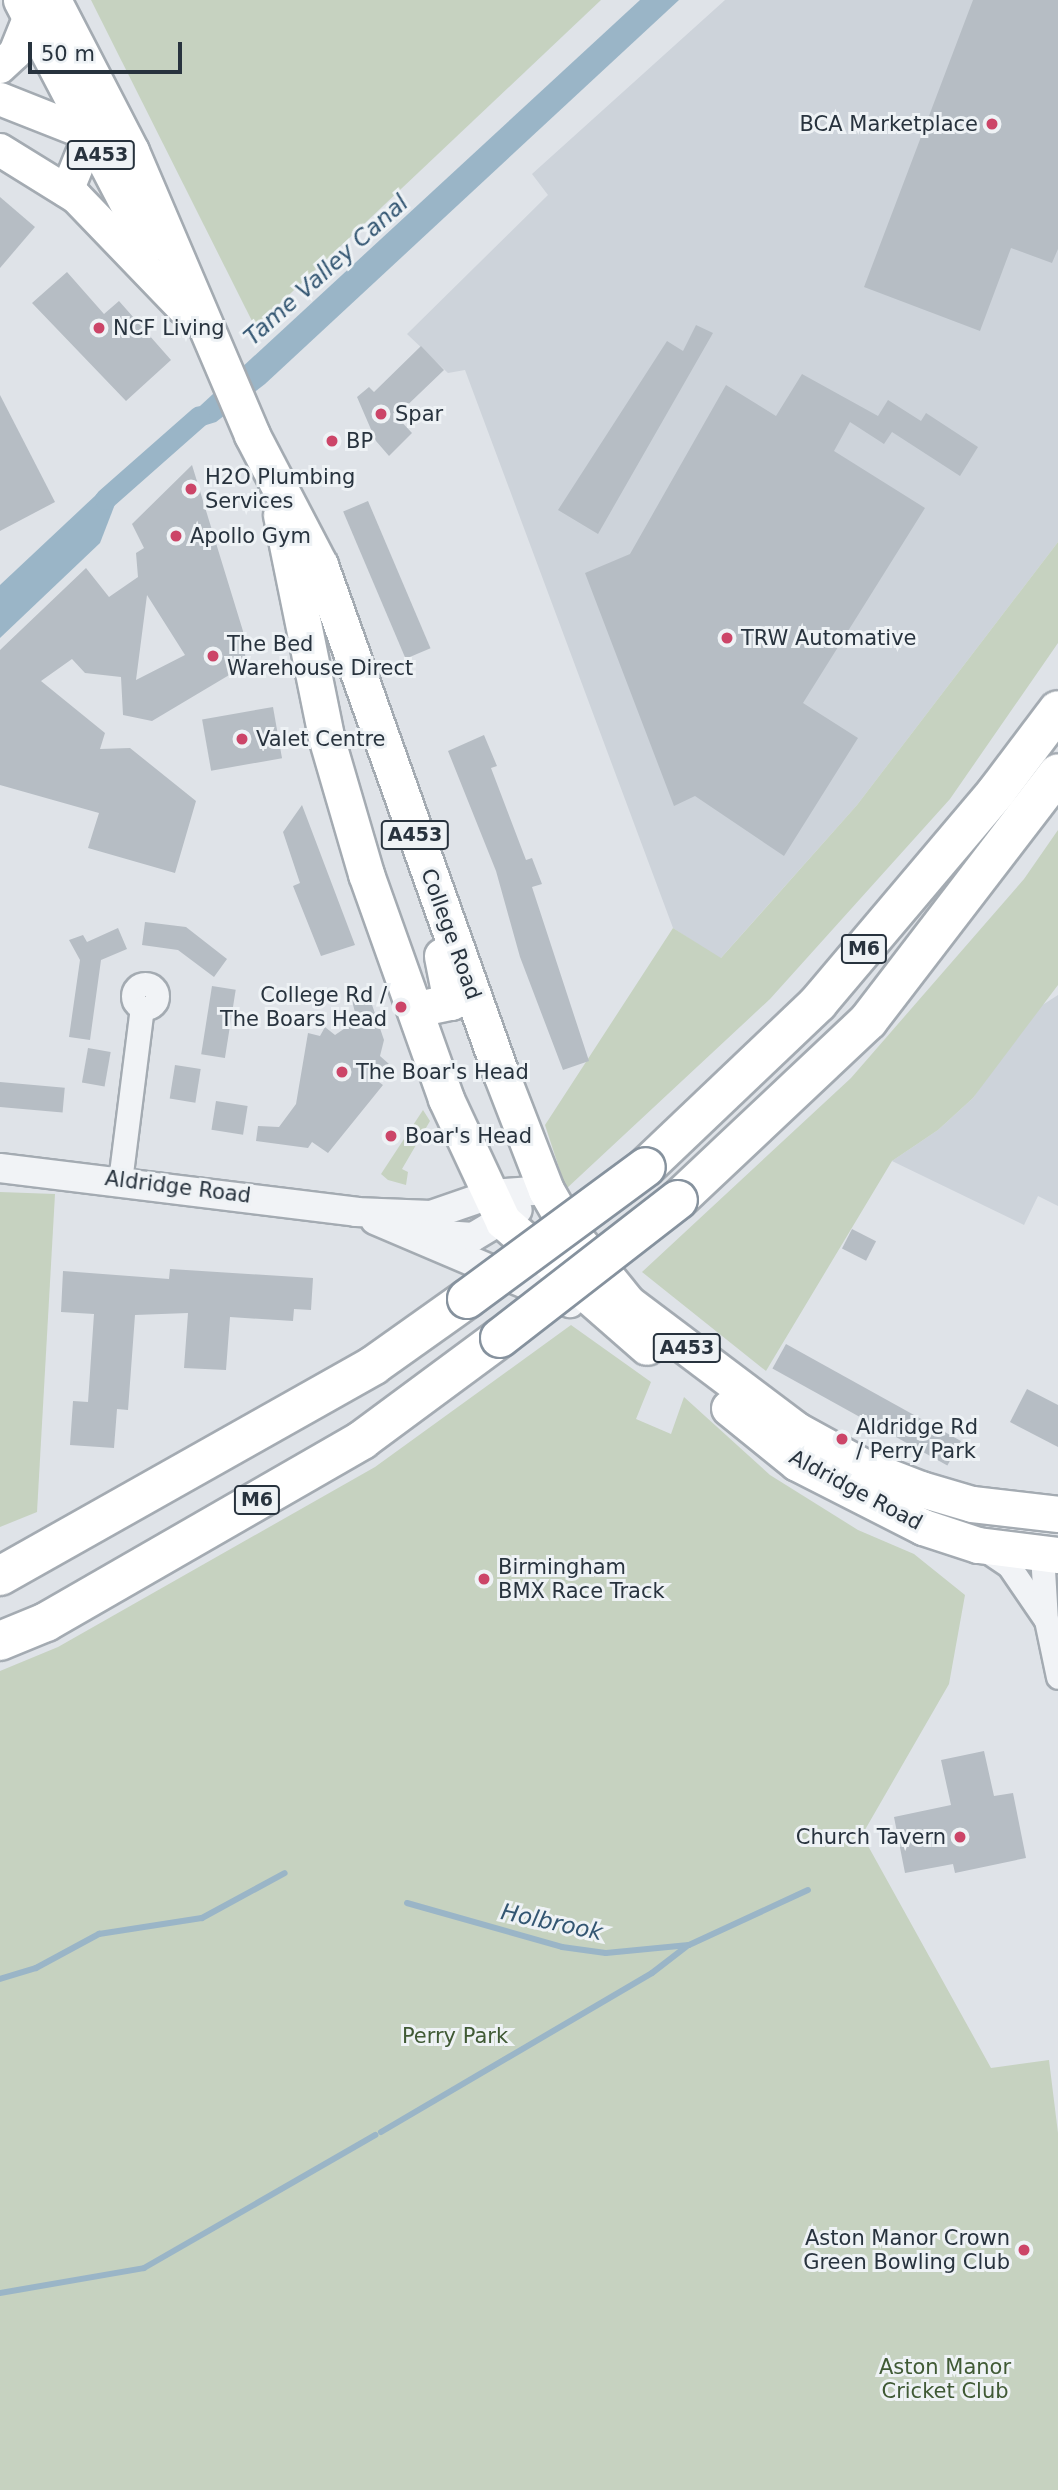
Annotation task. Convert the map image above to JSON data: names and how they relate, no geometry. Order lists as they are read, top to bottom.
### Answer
{
  "streets": {
    "highway": ["M6"],
    "main road": ["A453", "College Road", "Aldridge Road"]
  },
  "crossings": [
    ["A453", "College Road"],
    ["College Road", "Aldridge Road"]
  ],
  "water": ["Tame Valley Canal", "Holbrook"],
  "parks": ["Perry Park", "Aston Manor Cricket Club"],
  "places": [
    "BCA Marketplace",
    "NCF Living",
    "Spar",
    "BP",
    "H2O Plumbing Services",
    "Apollo Gym",
    "TRW Automative",
    "The Bed Warehouse Direct",
    "Valet Centre",
    "College Rd / The Boars Head",
    "The Boar's Head",
    "Boar's Head",
    "Aldridge Rd / Perry Park",
    "Birmingham BMX Race Track",
    "Church Tavern",
    "Aston Manor Crown Green Bowling Club"
  ],
  "scale_bar": "50 m"
}
